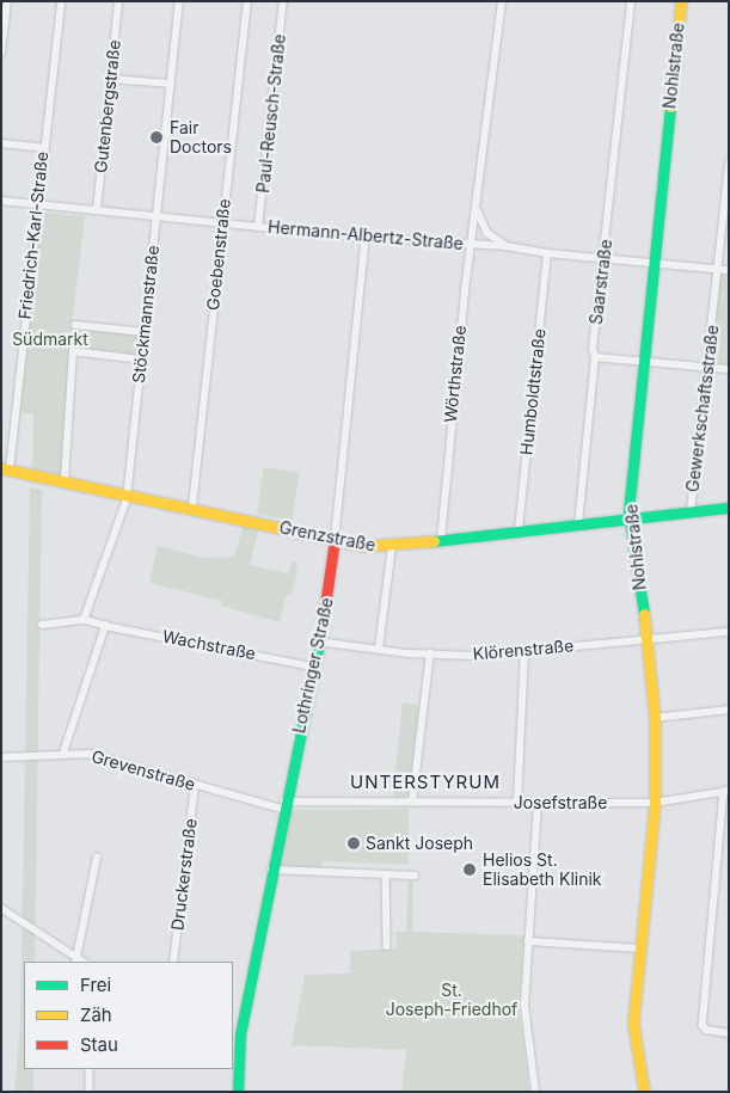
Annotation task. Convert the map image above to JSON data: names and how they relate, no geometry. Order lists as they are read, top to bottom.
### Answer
{
  "streets": {
    "street": [
      "Nohlstraße",
      "Gutenbergstraße",
      "Paul-Reusch-Straße",
      "Friedrich-Karl-Straße",
      "Hermann-Albertz-Straße",
      "Goebenstraße",
      "Saarstraße",
      "Stöckmannstraße",
      "Wörthstraße",
      "Humboldtstraße",
      "Gewerkschaftsstraße",
      "Grenzstraße",
      "Wachstraße",
      "Klörenstraße",
      "Lothringer Straße",
      "Grevenstraße",
      "Josefstraße",
      "Druckerstraße"
    ]
  },
  "crossings": [
    ["Nohlstraße", "Hermann-Albertz-Straße"],
    ["Nohlstraße", "Grenzstraße"],
    ["Nohlstraße", "Klörenstraße"],
    ["Nohlstraße", "Josefstraße"],
    ["Gutenbergstraße", "Hermann-Albertz-Straße"],
    ["Paul-Reusch-Straße", "Hermann-Albertz-Straße"],
    ["Friedrich-Karl-Straße", "Hermann-Albertz-Straße"],
    ["Friedrich-Karl-Straße", "Grenzstraße"],
    ["Hermann-Albertz-Straße", "Goebenstraße"],
    ["Hermann-Albertz-Straße", "Saarstraße"],
    ["Hermann-Albertz-Straße", "Stöckmannstraße"],
    ["Hermann-Albertz-Straße", "Wörthstraße"],
    ["Hermann-Albertz-Straße", "Humboldtstraße"],
    ["Hermann-Albertz-Straße", "Gewerkschaftsstraße"],
    ["Hermann-Albertz-Straße", "Lothringer Straße"],
    ["Goebenstraße", "Grenzstraße"],
    ["Saarstraße", "Grenzstraße"],
    ["Stöckmannstraße", "Grenzstraße"],
    ["Wörthstraße", "Grenzstraße"],
    ["Humboldtstraße", "Grenzstraße"],
    ["Gewerkschaftsstraße", "Grenzstraße"],
    ["Grenzstraße", "Lothringer Straße"],
    ["Wachstraße", "Lothringer Straße"],
    ["Klörenstraße", "Lothringer Straße"],
    ["Lothringer Straße", "Grevenstraße"],
    ["Lothringer Straße", "Josefstraße"],
    ["Grevenstraße", "Josefstraße"],
    ["Grevenstraße", "Druckerstraße"]
  ],
  "districts": ["UNTERSTYRUM"],
  "parks": ["Südmarkt", "St. Joseph-Friedhof"],
  "places": ["Fair Doctors", "Sankt Joseph", "Helios St. Elisabeth Klinik"],
  "legend": ["Frei", "Zäh", "Stau"]
}
